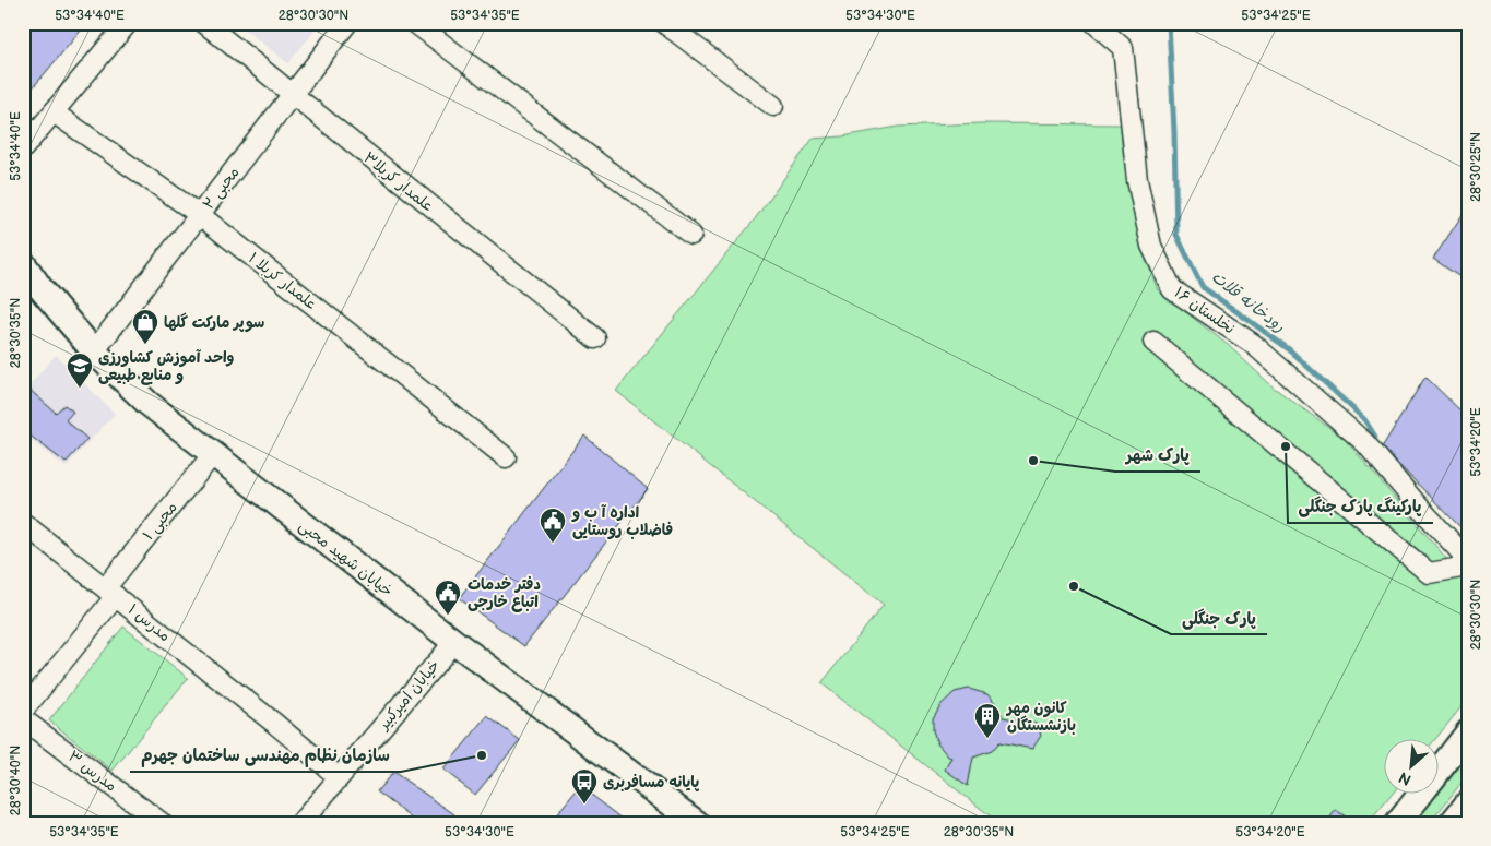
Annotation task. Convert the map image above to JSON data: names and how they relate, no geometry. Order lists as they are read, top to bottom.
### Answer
{
  "streets": {
    "main road": ["خیابان شهید محبی"],
    "street": [
      "علمدار کربلا۳",
      "محبی ۲",
      "علمدار کربلا ۱",
      "نخلستان ۱۶",
      "محبی ۱",
      "مدرس ۱",
      "خیابان امیرکبیر",
      "مدرس ۳"
    ]
  },
  "crossings": [
    ["علمدار کربلا۳", "محبی ۲"],
    ["محبی ۲", "علمدار کربلا ۱"],
    ["محبی ۲", "خیابان شهید محبی"],
    ["محبی ۱", "خیابان شهید محبی"],
    ["محبی ۱", "مدرس ۱"],
    ["خیابان شهید محبی", "خیابان امیرکبیر"],
    ["مدرس ۱", "خیابان امیرکبیر"]
  ],
  "water": ["رودخانه قلات"],
  "places": {
    "shop": ["سوپر مارکت گلها"],
    "school or university": ["واحد آموزش کشاورزی و منابع طبیعی"],
    "other": [
      "پارکینگ پارک جنگلی",
      "پارک شهر",
      "پارک جنگلی",
      "سازمان نظام مهندسی ساختمان جهرم"
    ],
    "public building": ["اداره آ ب و فاضلاب روستایی", "دفتر خدمات اتباع خارجی"],
    "building": ["کانون مهر بازنشستگان"],
    "bus stop": ["پایانه مسافربری"]
  },
  "north": "bottom left",
  "coordinates": [
    "53°34'40\"E",
    "28°30'30\"N",
    "53°34'35\"E",
    "53°34'30\"E",
    "53°34'25\"E",
    "28°30'25\"N",
    "28°30'35\"N",
    "53°34'20\"E",
    "28°30'40\"N"
  ]
}
